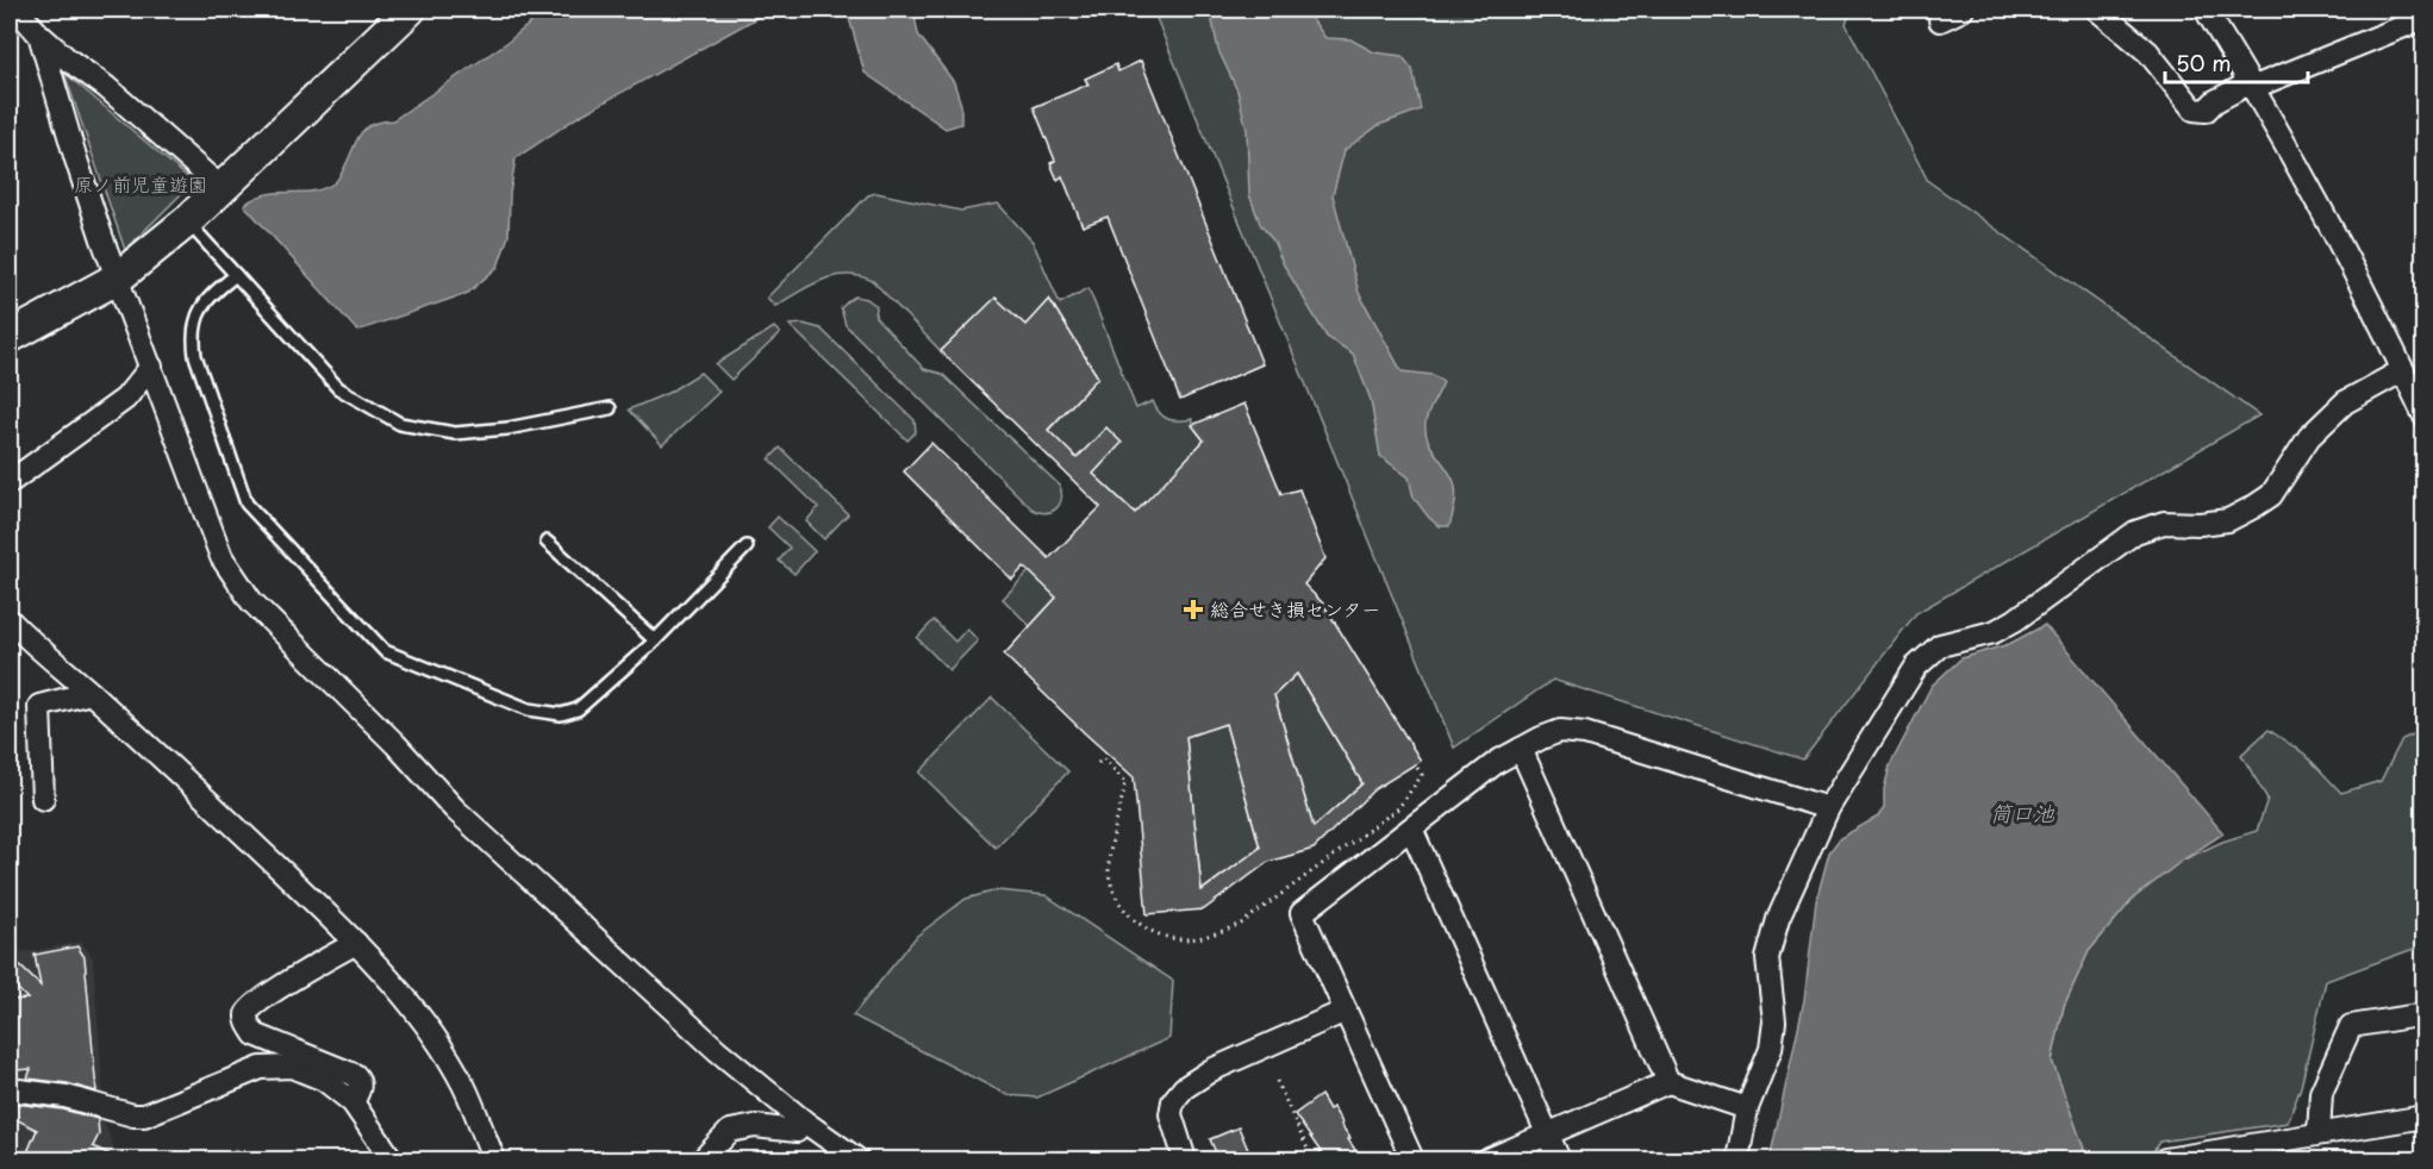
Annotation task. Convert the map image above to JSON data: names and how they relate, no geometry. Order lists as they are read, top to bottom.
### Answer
{
  "water": ["筒口池"],
  "parks": ["原ノ前児童遊園"],
  "places": {
    "health": ["総合せき損センター"]
  },
  "scale_bar": "50 m"
}
